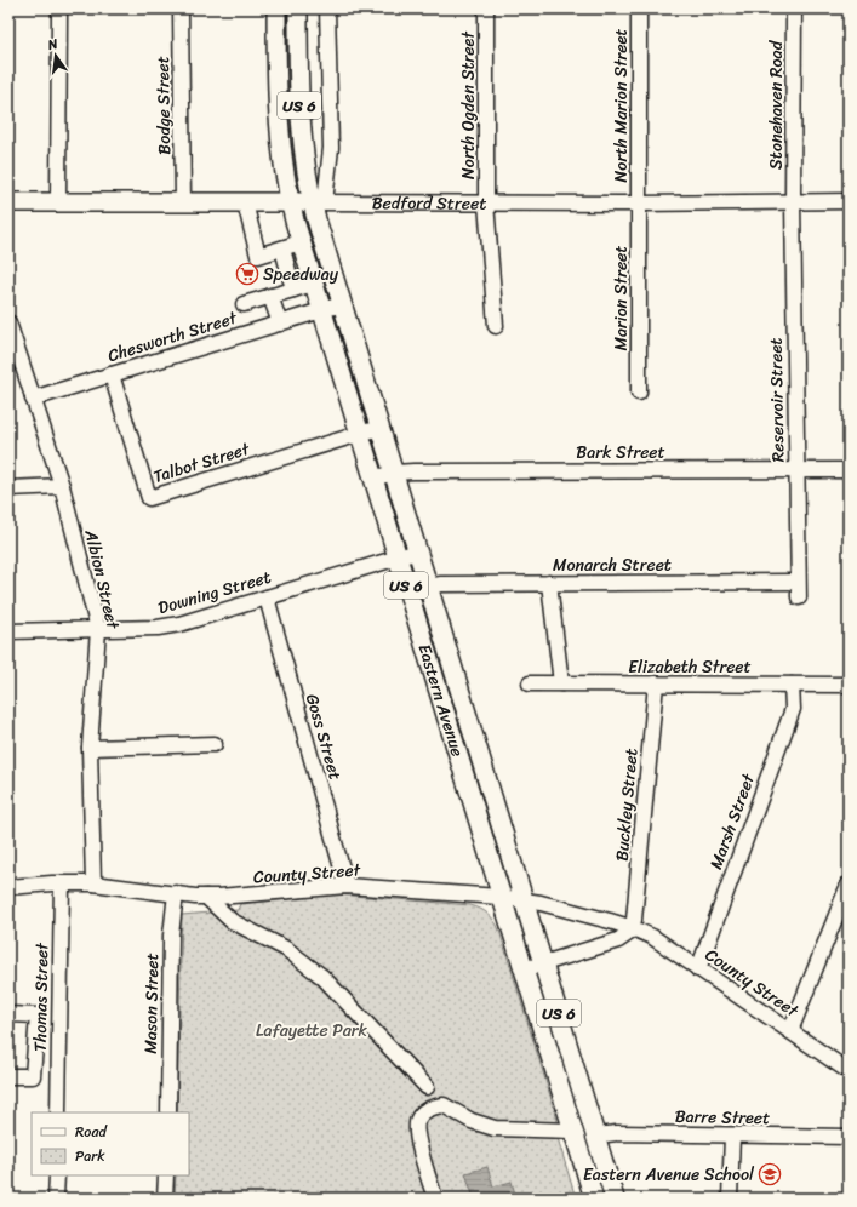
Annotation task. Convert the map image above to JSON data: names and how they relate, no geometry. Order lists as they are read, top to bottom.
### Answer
{
  "streets": {
    "main road": ["US 6", "Bedford Street", "Eastern Avenue"],
    "street": [
      "Bodge Street",
      "North Ogden Street",
      "North Marion Street",
      "Stonehaven Road",
      "Marion Street",
      "Chesworth Street",
      "Reservoir Street",
      "Bark Street",
      "Talbot Street",
      "Monarch Street",
      "Albion Street",
      "Downing Street",
      "Elizabeth Street",
      "Goss Street",
      "Buckley Street",
      "Marsh Street",
      "County Street",
      "Thomas Street",
      "Mason Street",
      "Barre Street"
    ]
  },
  "crossings": [
    ["Bodge Street", "Bedford Street"],
    ["US 6", "Bedford Street"],
    ["US 6", "Eastern Avenue"],
    ["North Ogden Street", "Bedford Street"],
    ["North Marion Street", "Bedford Street"],
    ["North Marion Street", "Marion Street"],
    ["Stonehaven Road", "Bedford Street"],
    ["Stonehaven Road", "Reservoir Street"],
    ["Bedford Street", "Marion Street"],
    ["Bedford Street", "Reservoir Street"],
    ["Bedford Street", "Eastern Avenue"],
    ["Chesworth Street", "Talbot Street"],
    ["Chesworth Street", "Albion Street"],
    ["Chesworth Street", "Eastern Avenue"],
    ["Reservoir Street", "Bark Street"],
    ["Reservoir Street", "Monarch Street"],
    ["Bark Street", "Eastern Avenue"],
    ["Talbot Street", "Eastern Avenue"],
    ["Monarch Street", "Eastern Avenue"],
    ["Albion Street", "Downing Street"],
    ["Albion Street", "County Street"],
    ["Downing Street", "Eastern Avenue"],
    ["Downing Street", "Goss Street"],
    ["Elizabeth Street", "Buckley Street"],
    ["Elizabeth Street", "Marsh Street"],
    ["Eastern Avenue", "County Street"],
    ["Eastern Avenue", "Barre Street"],
    ["Goss Street", "County Street"],
    ["Buckley Street", "County Street"],
    ["Marsh Street", "County Street"],
    ["County Street", "Thomas Street"],
    ["County Street", "Mason Street"]
  ],
  "parks": ["Lafayette Park"],
  "places": {
    "supermarket": ["Speedway"],
    "school or university": ["Eastern Avenue School"]
  },
  "legend": ["Road", "Park"],
  "north": "top"
}
